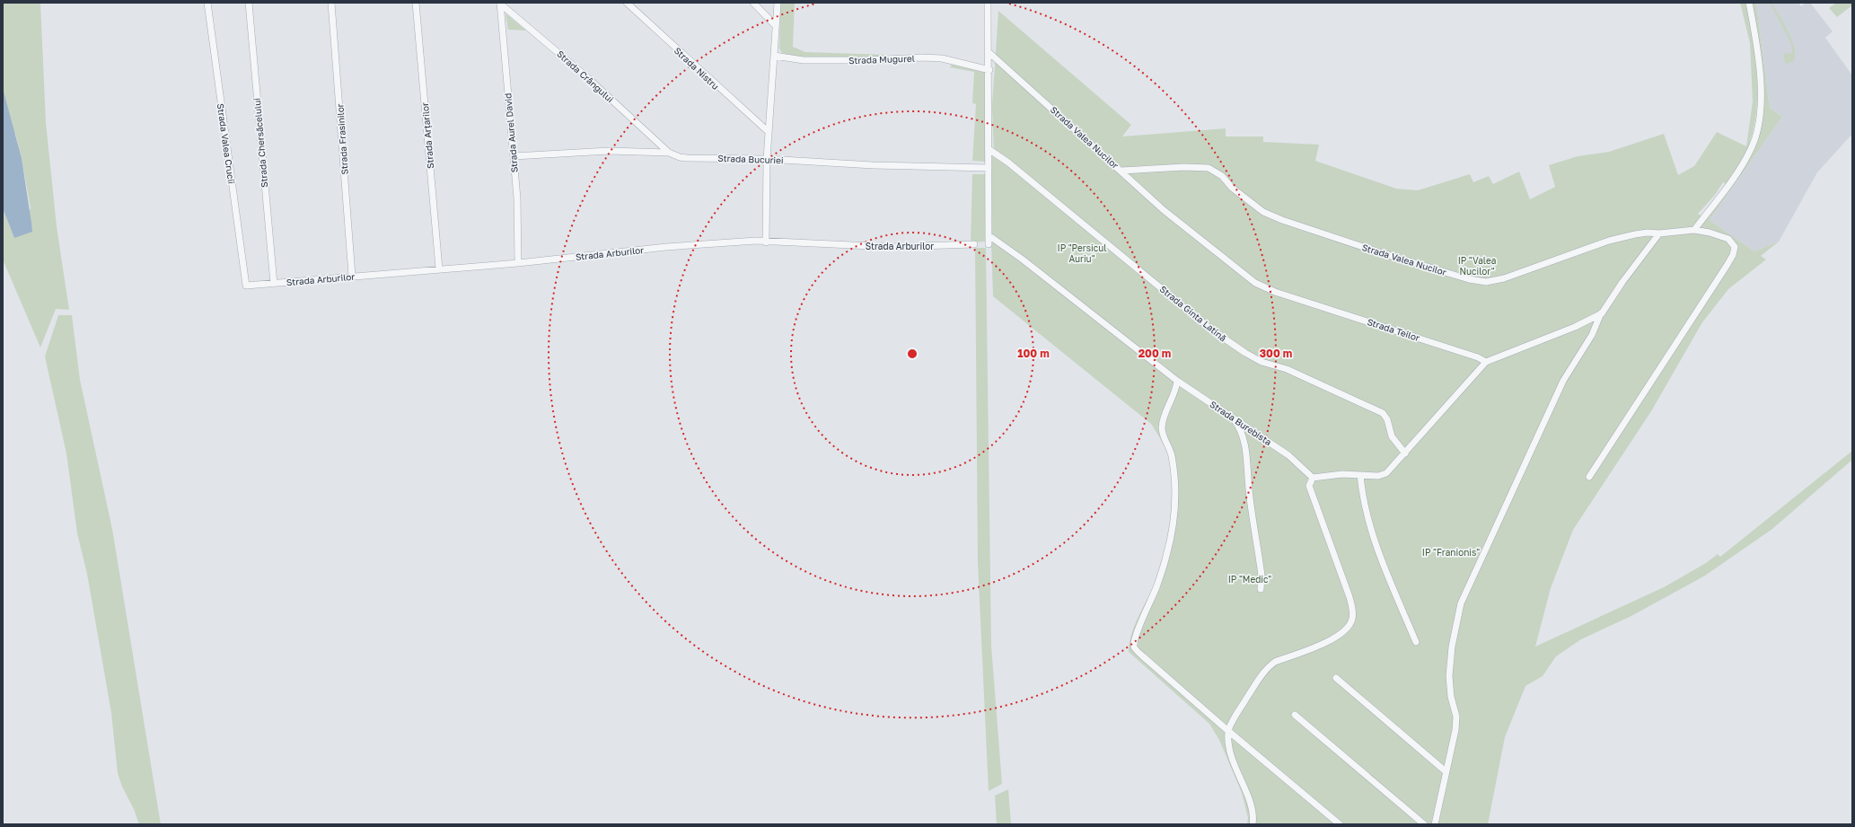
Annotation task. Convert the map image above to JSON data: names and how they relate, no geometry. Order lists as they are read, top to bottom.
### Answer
{
  "streets": {
    "street": [
      "Strada Mugurel",
      "Strada Nistru",
      "Strada Crângului",
      "Strada Aurel David",
      "Strada Arțarilor",
      "Strada Valea Nucilor",
      "Strada Frasinilor",
      "Strada Chersăcelului",
      "Strada Valea Crucii",
      "Strada Bucuriei",
      "Strada Arburilor",
      "Strada Ginta Latină",
      "Strada Teilor",
      "Strada Burebista"
    ]
  },
  "crossings": [
    ["Strada Crângului", "Strada Aurel David"],
    ["Strada Crângului", "Strada Bucuriei"],
    ["Strada Aurel David", "Strada Bucuriei"],
    ["Strada Aurel David", "Strada Arburilor"],
    ["Strada Arțarilor", "Strada Arburilor"],
    ["Strada Valea Nucilor", "Strada Teilor"],
    ["Strada Frasinilor", "Strada Arburilor"],
    ["Strada Chersăcelului", "Strada Arburilor"],
    ["Strada Valea Crucii", "Strada Arburilor"]
  ],
  "parks": [
    "IP \"Persicul Auriu\"",
    "IP \"Valea Nucilor\"",
    "IP \"Franionis\"",
    "IP \"Medic\""
  ],
  "rings": ["100 m", "200 m", "300 m"]
}
